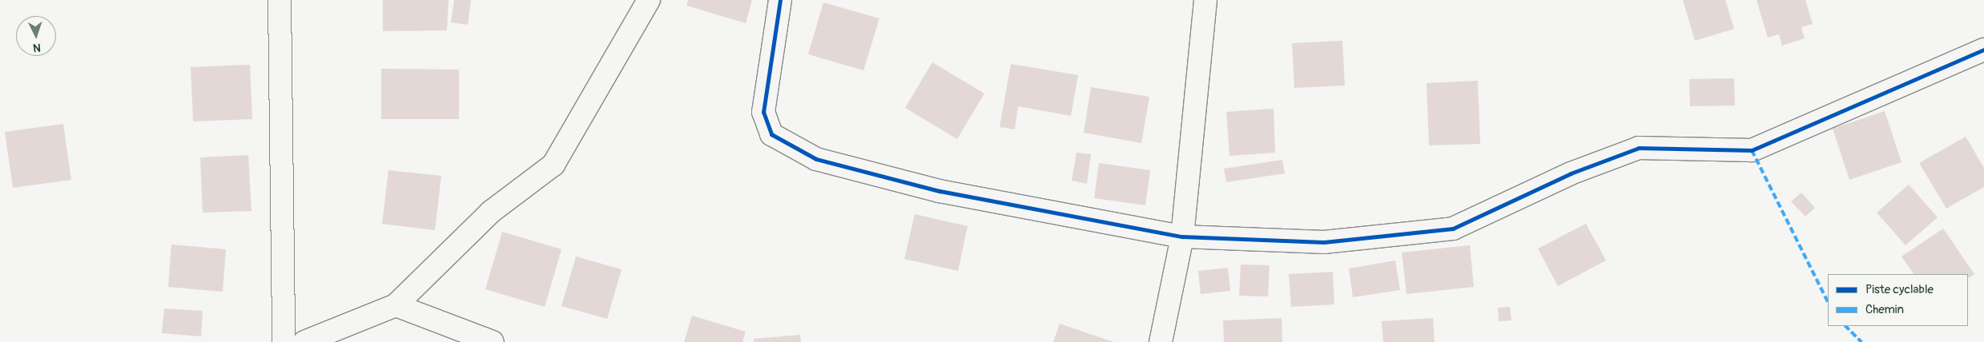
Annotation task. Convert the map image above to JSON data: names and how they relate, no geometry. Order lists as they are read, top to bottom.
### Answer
{
  "legend": ["Piste cyclable", "Chemin"],
  "north": "bottom"
}
